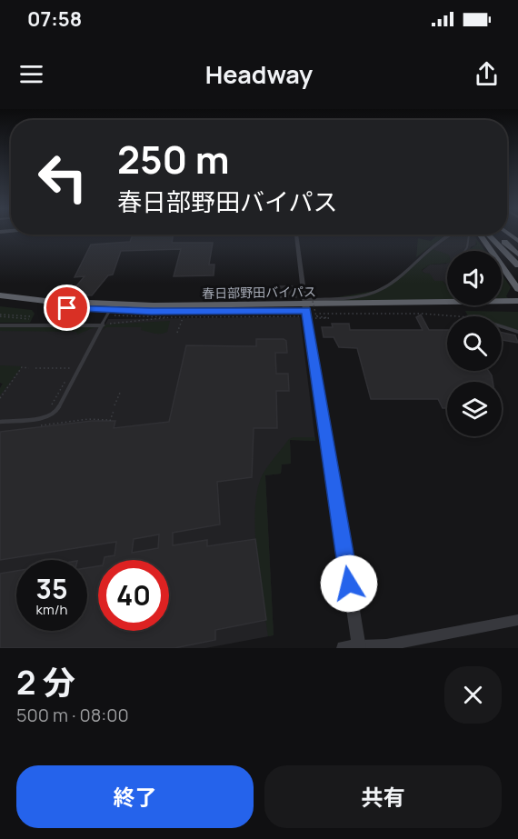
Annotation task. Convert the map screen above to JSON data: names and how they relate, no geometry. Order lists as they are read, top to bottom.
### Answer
{
  "streets": {
    "highway": ["春日部野田バイパス"]
  },
  "page": {
    "status": "07:58",
    "header": "Headway",
    "turn": ["250 m", "春日部野田バイパス"],
    "speed": "35 km/h",
    "limit": "40",
    "heading": ["2 分", "500 m · 08:00"],
    "buttons": ["終了", "共有"]
  }
}
